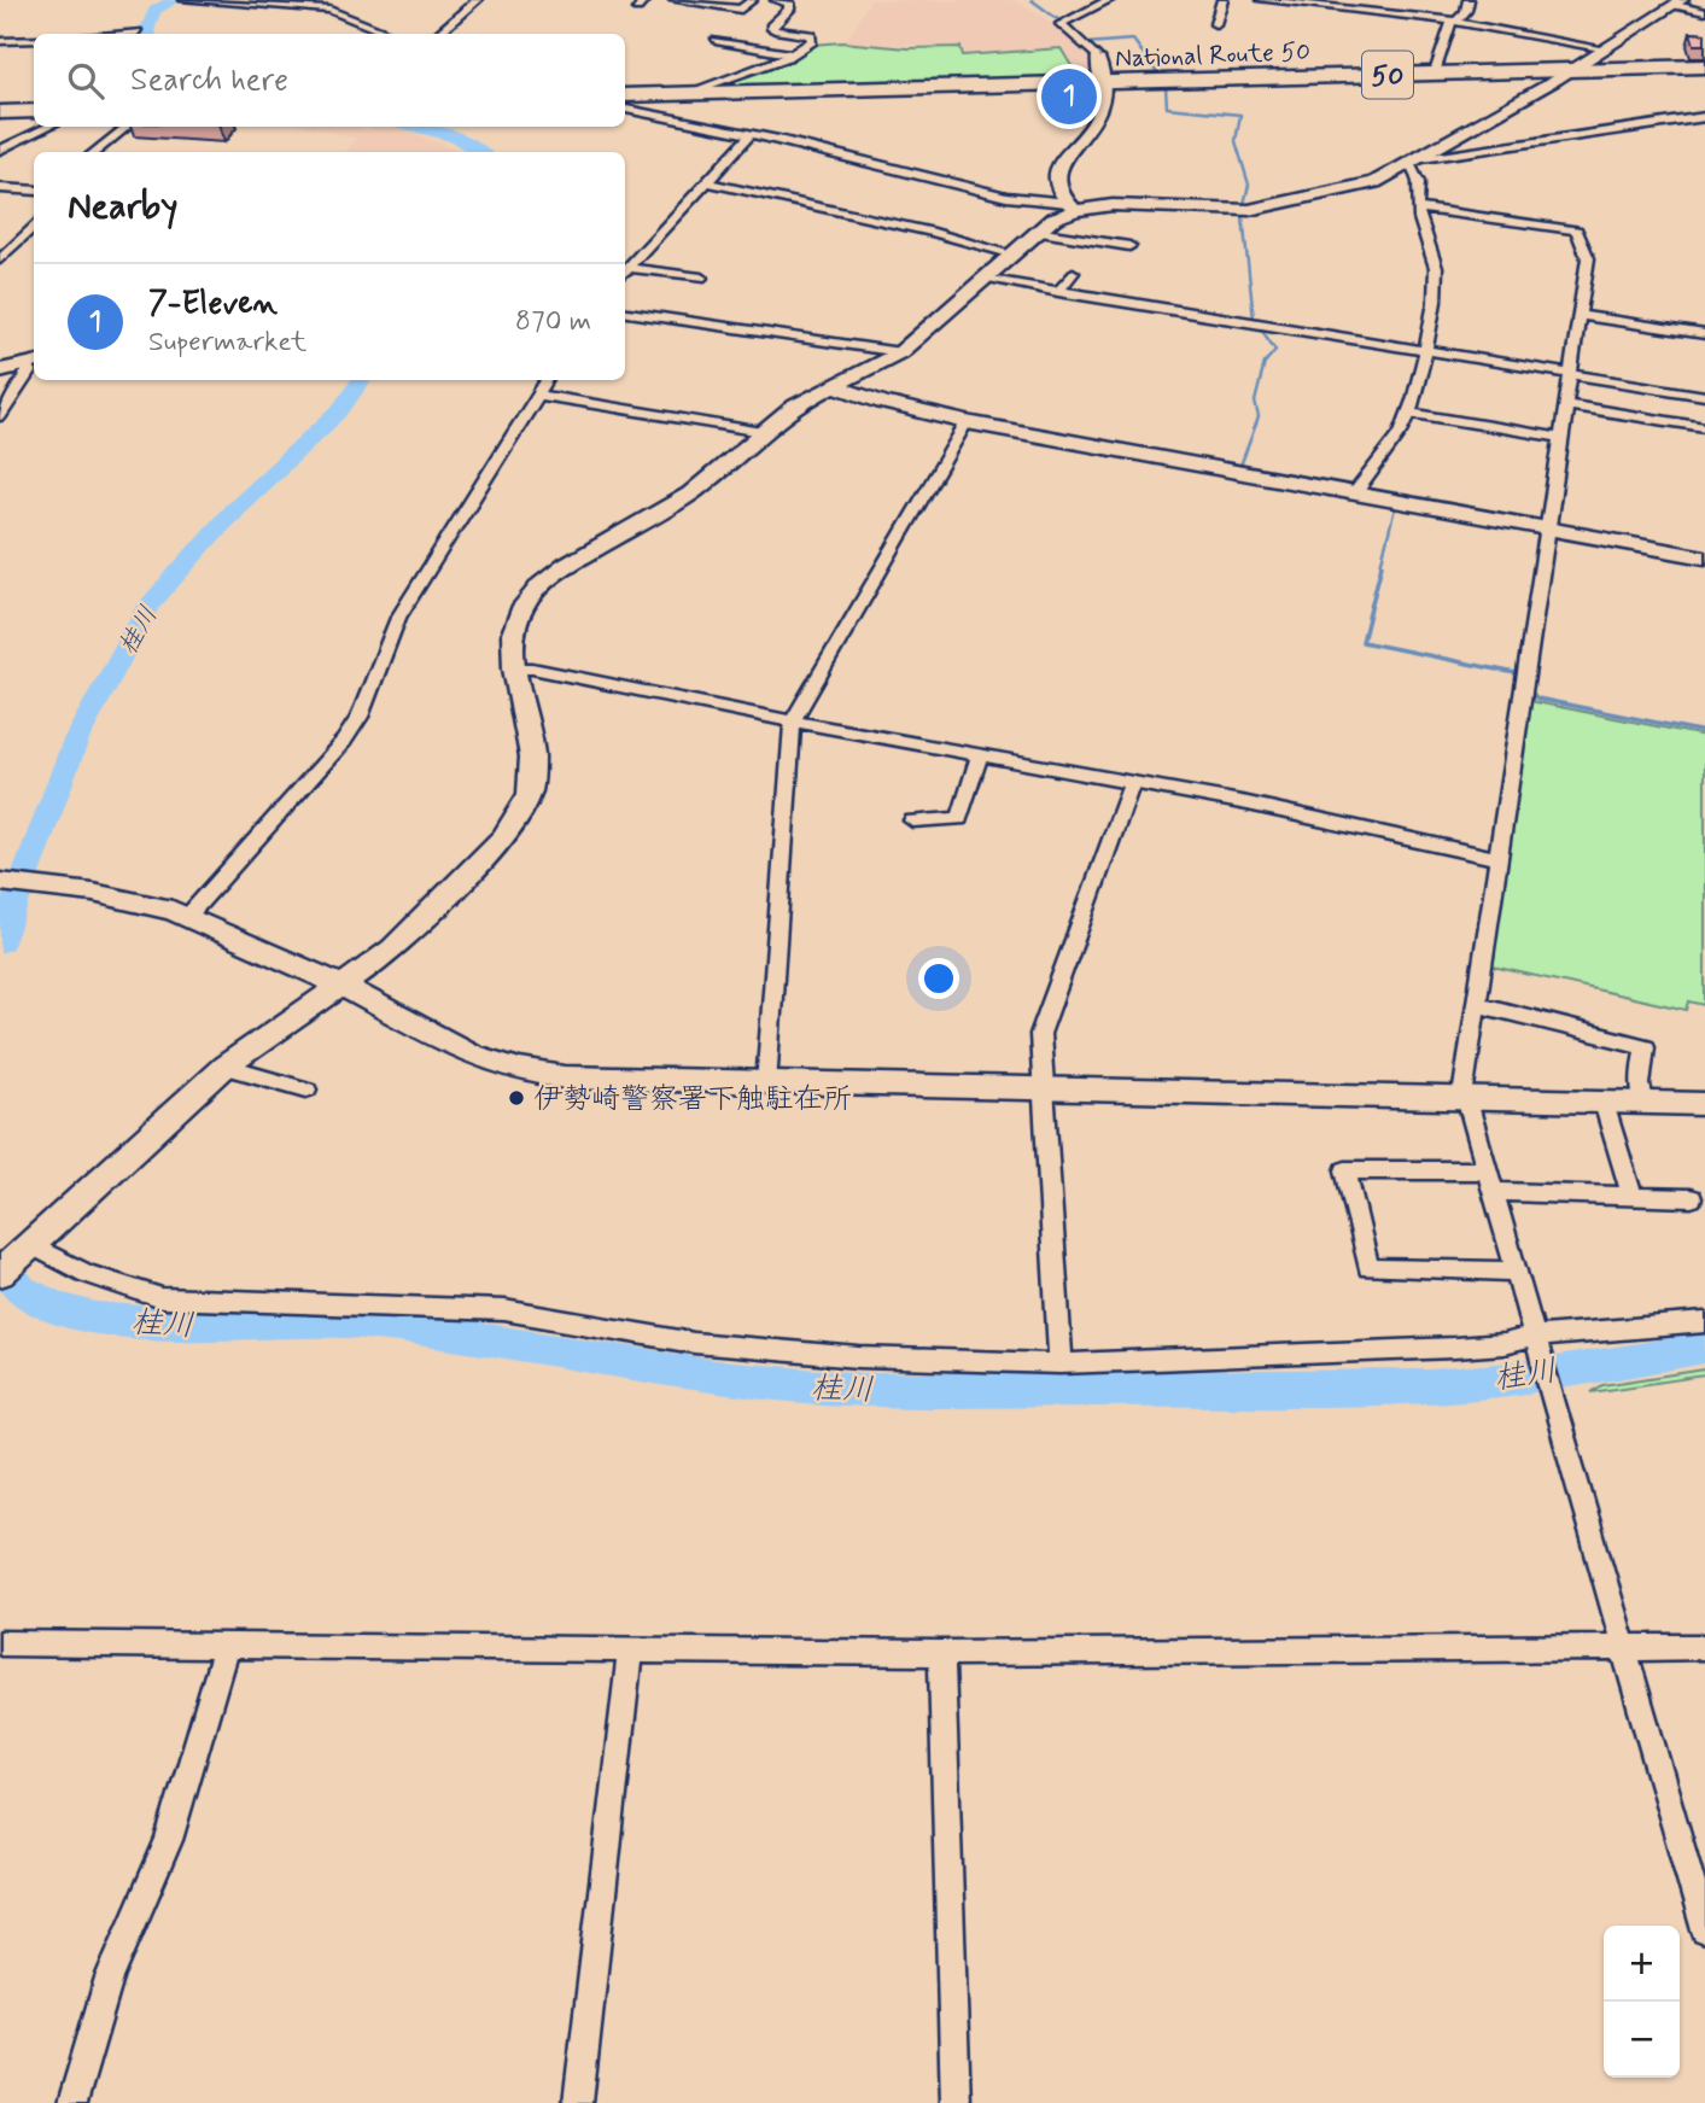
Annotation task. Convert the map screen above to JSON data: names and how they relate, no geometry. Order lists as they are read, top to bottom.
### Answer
{
  "streets": {
    "highway": ["National Route 50", "50"]
  },
  "water": ["桂川"],
  "places": ["伊勢崎警察署下触駐在所"],
  "page": {
    "search": "Search here",
    "pins": "1",
    "heading": "Nearby",
    "list": [
      {
        "mark": "1",
        "name": "7-Eleven",
        "note": "Supermarket",
        "value": "870 m"
      }
    ],
    "map_buttons": ["+", "−"]
  }
}
